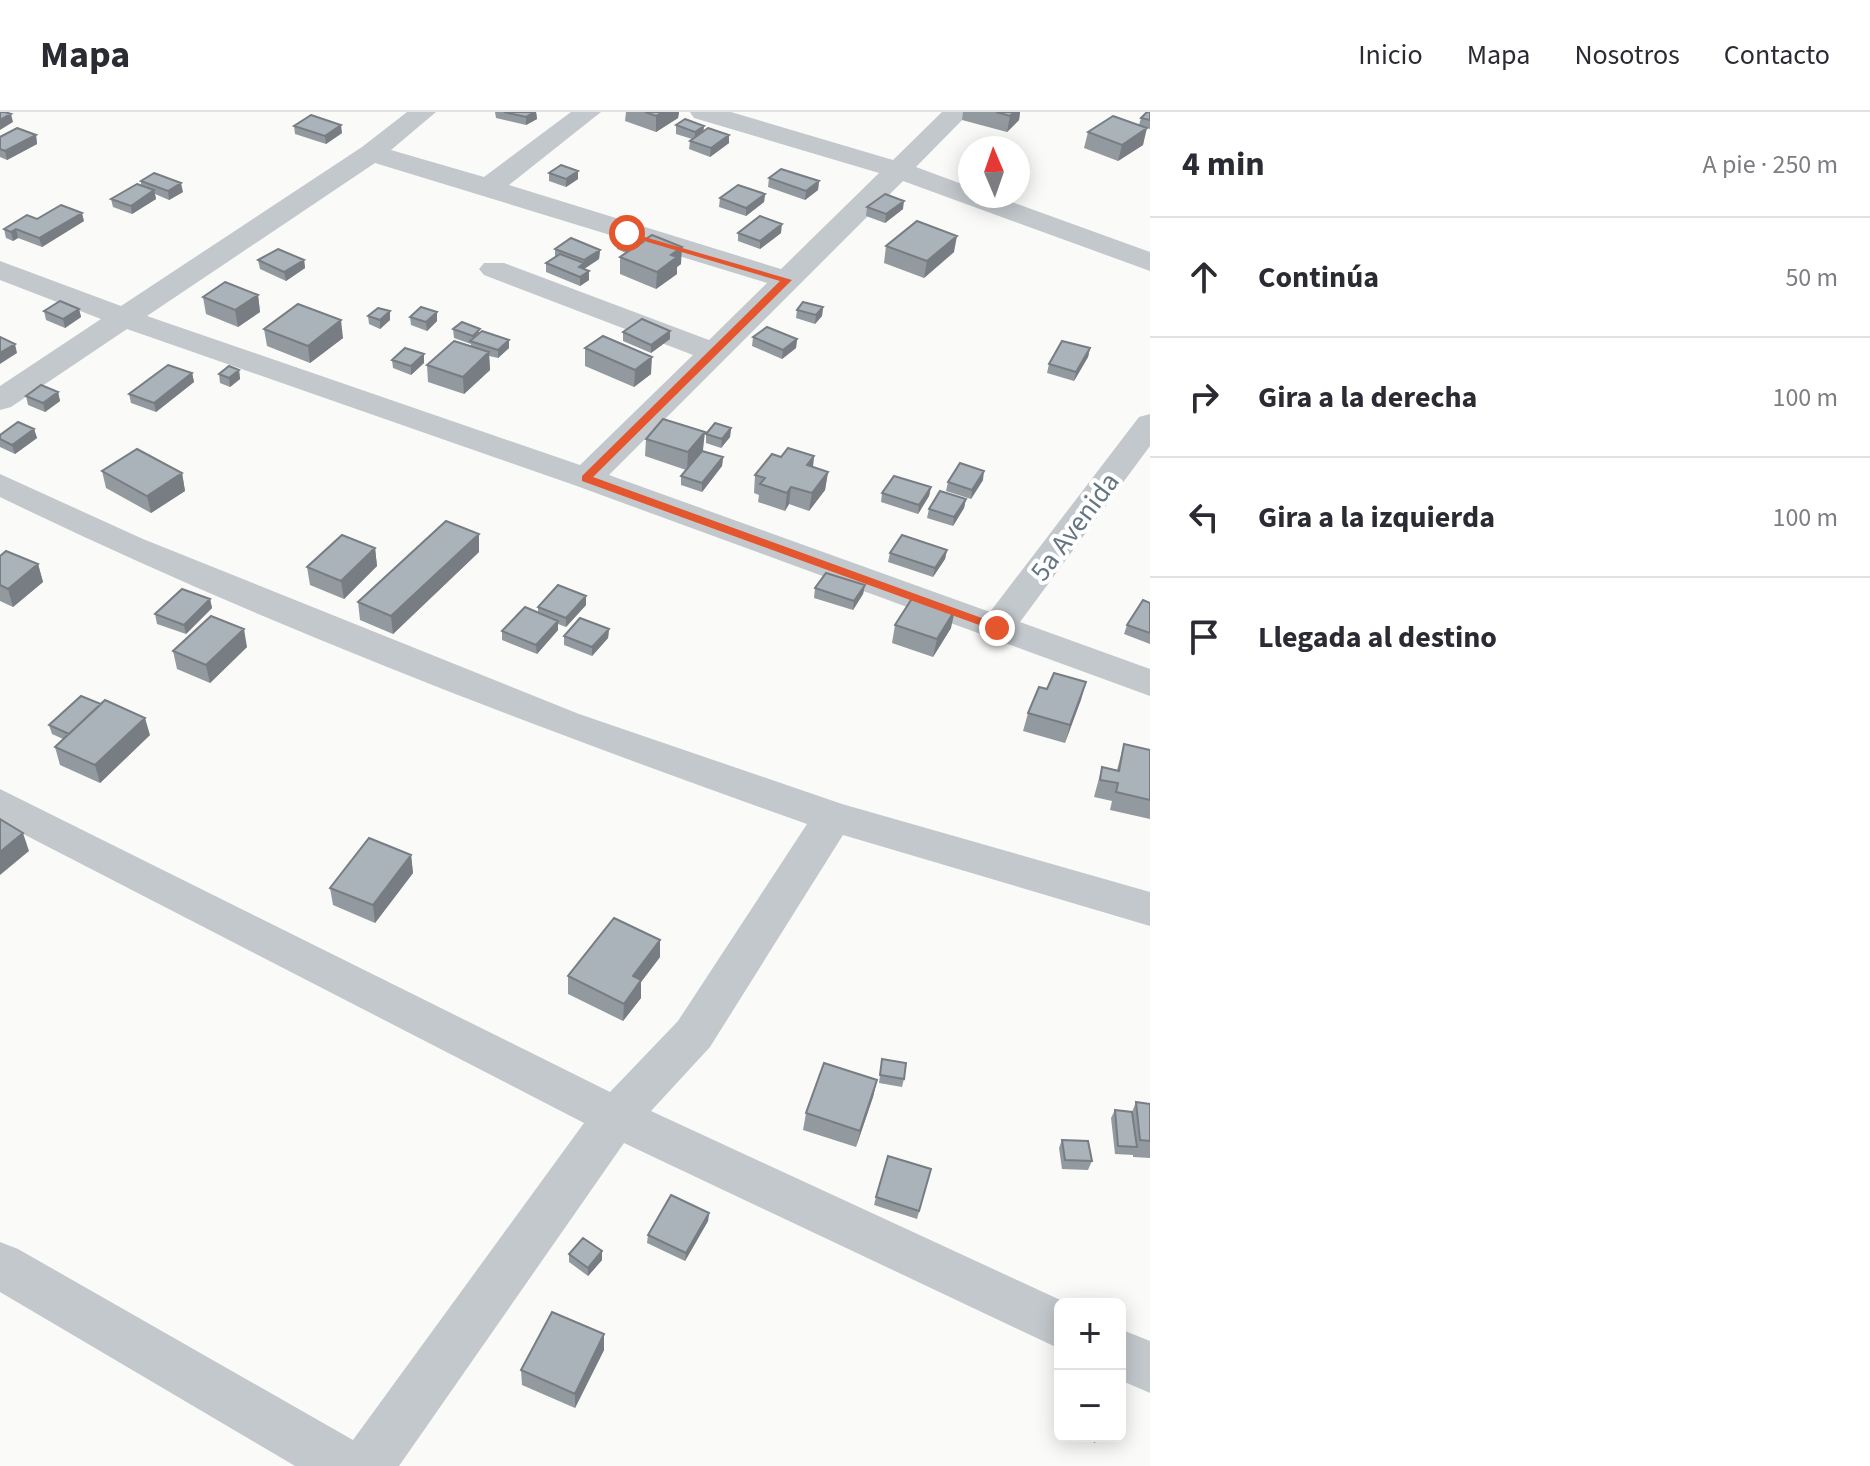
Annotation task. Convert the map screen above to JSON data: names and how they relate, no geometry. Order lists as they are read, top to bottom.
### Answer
{
  "streets": {
    "street": ["5a Avenida"]
  },
  "north": "top",
  "page": {
    "header": "Mapa",
    "nav": [
      "Inicio",
      "Mapa",
      "Nosotros",
      "Contacto"
    ],
    "heading": ["4 min", "A pie · 250 m"],
    "list": [
      ["Continúa", "50 m"],
      ["Gira a la derecha", "100 m"],
      ["Gira a la izquierda", "100 m"],
      "Llegada al destino"
    ],
    "map_buttons": ["+", "−"]
  }
}
